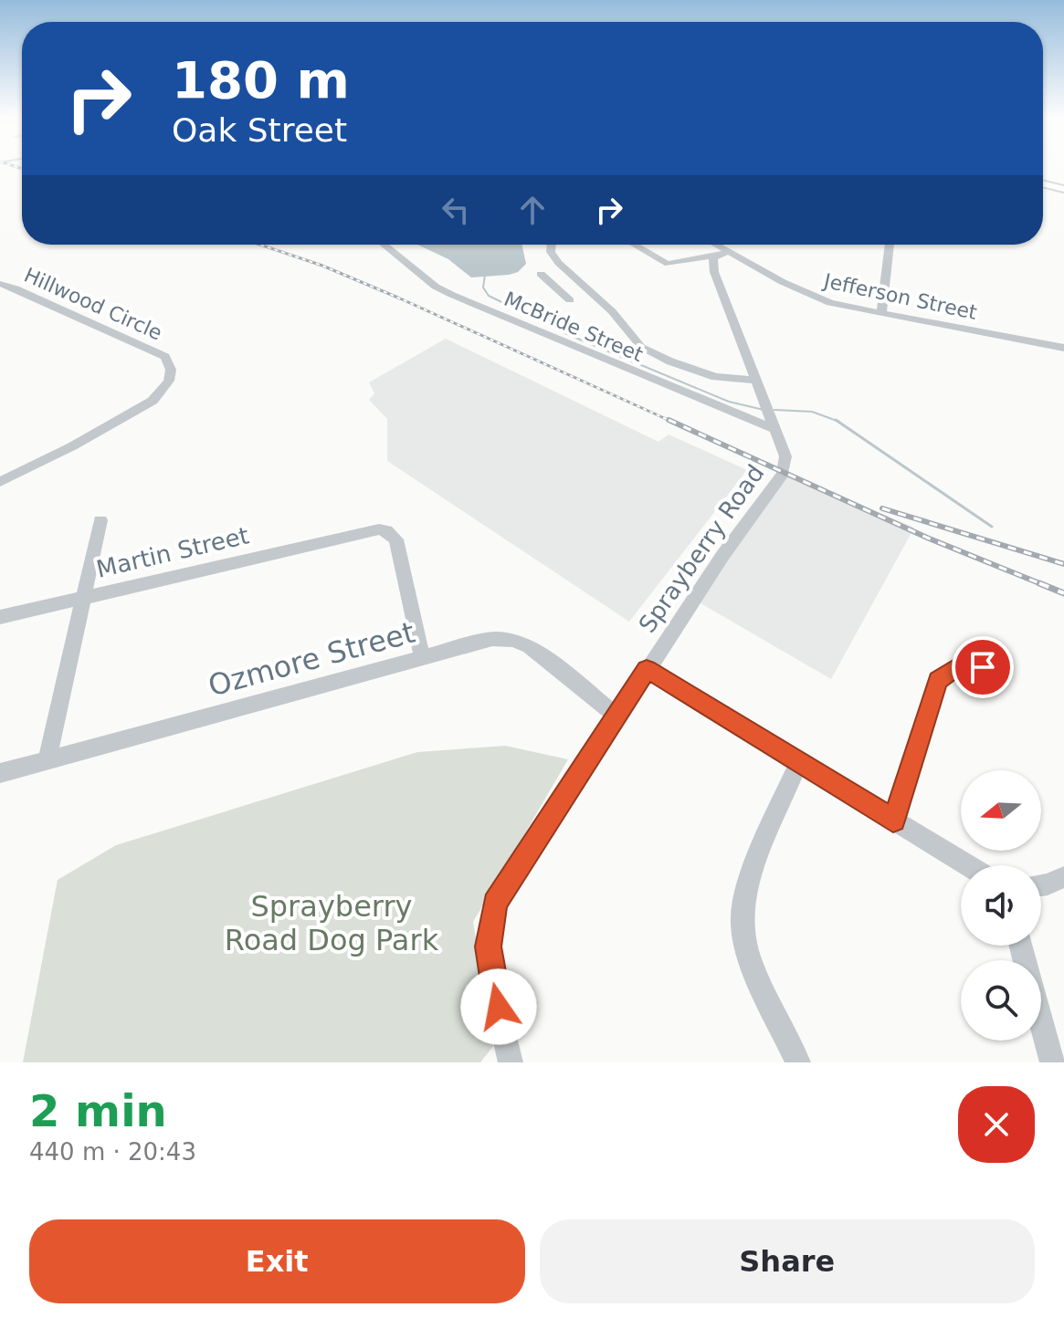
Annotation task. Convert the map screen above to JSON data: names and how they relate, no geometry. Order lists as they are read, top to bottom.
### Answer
{
  "streets": {
    "street": [
      "Jefferson Street",
      "Hillwood Circle",
      "McBride Street",
      "Sprayberry Road",
      "Martin Street",
      "Ozmore Street"
    ]
  },
  "crossings": [
    ["Jefferson Street", "Sprayberry Road"],
    ["McBride Street", "Sprayberry Road"],
    ["Sprayberry Road", "Ozmore Street"],
    ["Martin Street", "Ozmore Street"]
  ],
  "parks": ["Sprayberry Road Dog Park"],
  "north": "left",
  "page": {
    "turn": ["180 m", "Oak Street"],
    "heading": ["2 min", "440 m · 20:43"],
    "buttons": ["Exit", "Share"]
  }
}
